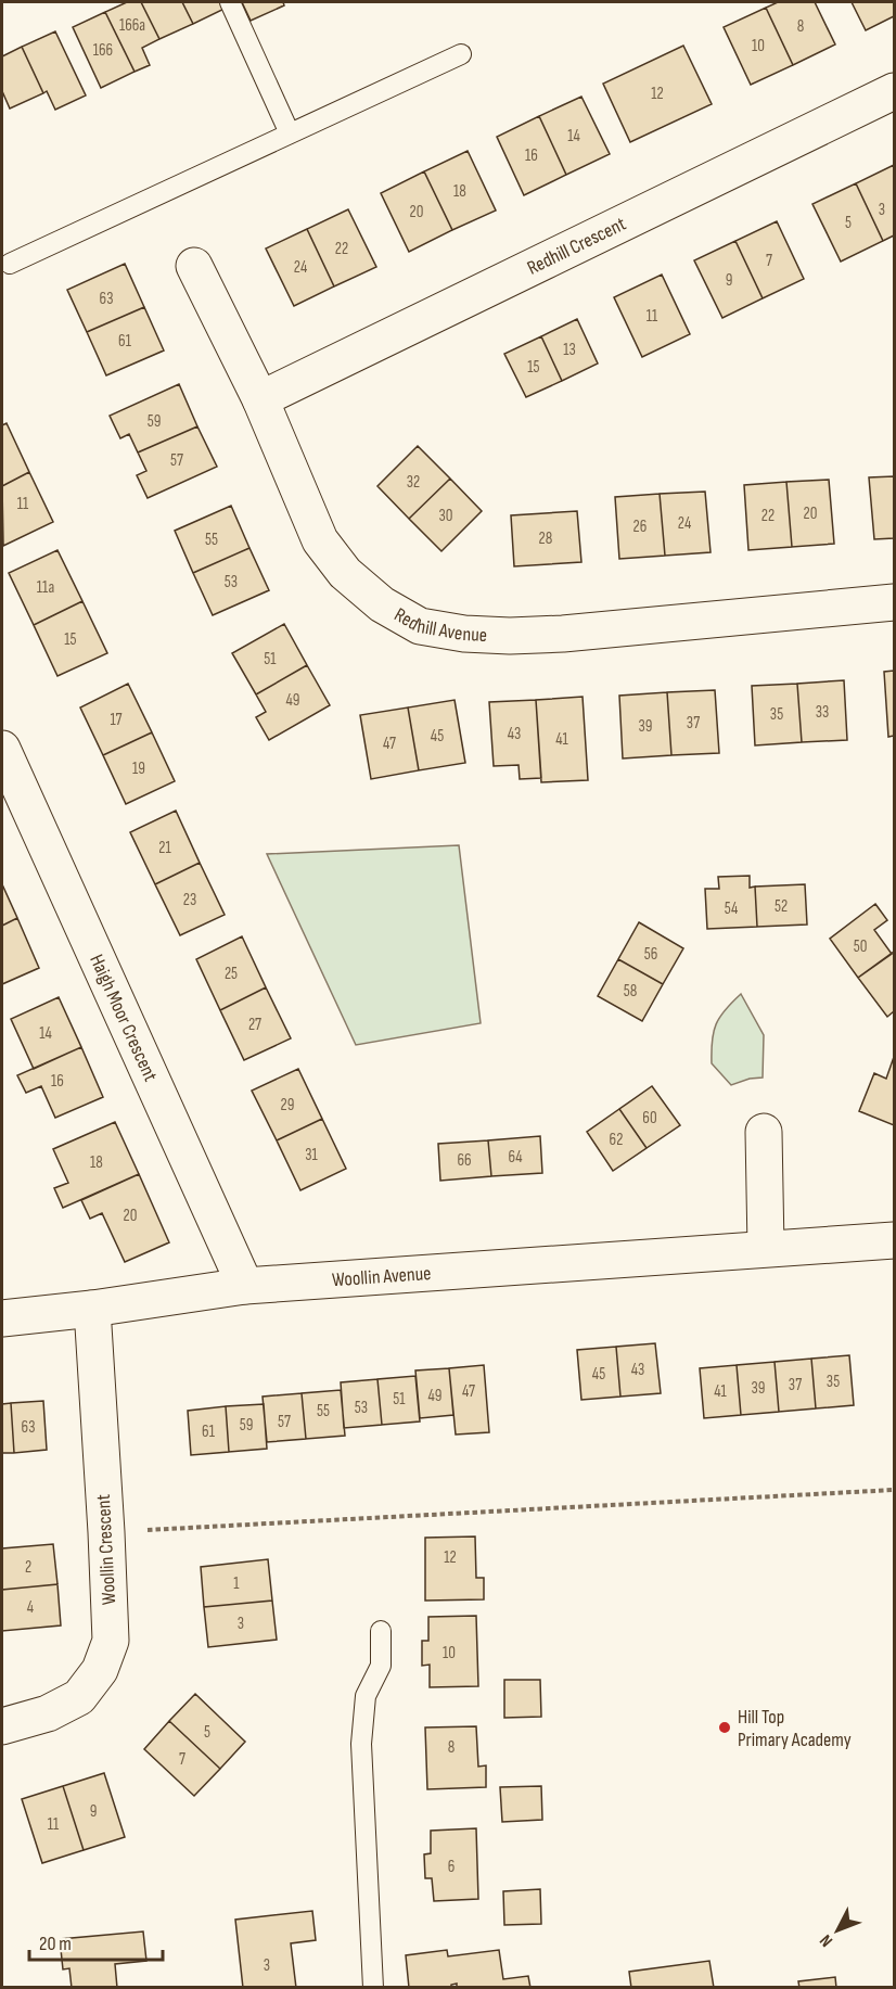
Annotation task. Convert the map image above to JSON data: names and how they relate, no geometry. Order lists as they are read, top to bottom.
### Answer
{
  "streets": {
    "street": [
      "Redhill Crescent",
      "Redhill Avenue",
      "Haigh Moor Crescent",
      "Woollin Avenue",
      "Woollin Crescent"
    ]
  },
  "crossings": [
    ["Redhill Crescent", "Redhill Avenue"],
    ["Haigh Moor Crescent", "Woollin Avenue"],
    ["Woollin Avenue", "Woollin Crescent"]
  ],
  "places": ["Hill Top Primary Academy"],
  "house_numbers": [
    "166a",
    "8",
    "10",
    "166",
    "12",
    "14",
    "16",
    "18",
    "3",
    "20",
    "5",
    "22",
    "7",
    "24",
    "9",
    "63",
    "11",
    "61",
    "13",
    "15",
    "59",
    "57",
    "32",
    "11",
    "20",
    "30",
    "22",
    "24",
    "26",
    "28",
    "55",
    "53",
    "11a",
    "15",
    "51",
    "49",
    "33",
    "35",
    "17",
    "37",
    "39",
    "43",
    "45",
    "41",
    "47",
    "19",
    "21",
    "23",
    "52",
    "54",
    "50",
    "56",
    "25",
    "58",
    "27",
    "14",
    "16",
    "29",
    "60",
    "62",
    "31",
    "64",
    "66",
    "18",
    "20",
    "43",
    "45",
    "35",
    "37",
    "39",
    "47",
    "41",
    "49",
    "51",
    "53",
    "55",
    "57",
    "59",
    "63",
    "61",
    "12",
    "2",
    "1",
    "4",
    "3",
    "10",
    "5",
    "8",
    "7",
    "9",
    "11",
    "6",
    "3"
  ],
  "scale_bar": "20 m",
  "north": "bottom left"
}
